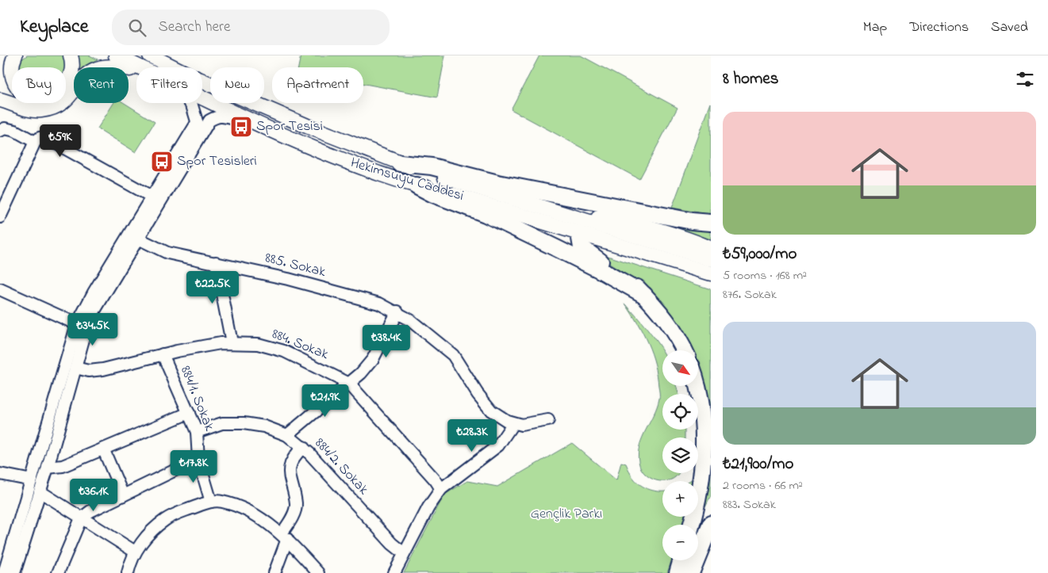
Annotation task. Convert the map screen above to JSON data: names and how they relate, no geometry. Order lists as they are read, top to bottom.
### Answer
{
  "streets": {
    "main road": ["Hekimsuyu Caddesi"],
    "street": [
      "885. Sokak",
      "884. Sokak",
      "884/1. Sokak",
      "884/2. Sokak"
    ]
  },
  "crossings": [
    ["884. Sokak", "884/1. Sokak"],
    ["884/1. Sokak", "884/2. Sokak"]
  ],
  "parks": ["Gençlik Parkı"],
  "places": {
    "bus stop": ["Spor Tesisi", "Spor Tesisleri"]
  },
  "north": "bottom right",
  "page": {
    "header": "Keyplace",
    "search": "Search here",
    "nav": ["Map", "Directions", "Saved"],
    "heading": "8 homes",
    "chip": [
      "Buy",
      "Rent",
      "Filters",
      "New",
      "Apartment"
    ],
    "list": [
      {
        "name": "₺59,000/mo",
        "note": "5 rooms · 168 m² · 876. Sokak"
      },
      {
        "name": "₺21,900/mo",
        "note": "2 rooms · 66 m² · 883. Sokak"
      }
    ],
    "price": [
      "₺59K",
      "₺22.5K",
      "₺34.5K",
      "₺38.4K",
      "₺21.9K",
      "₺28.3K",
      "₺17.8K",
      "₺36.1K"
    ],
    "map_buttons": ["+", "−"]
  }
}
